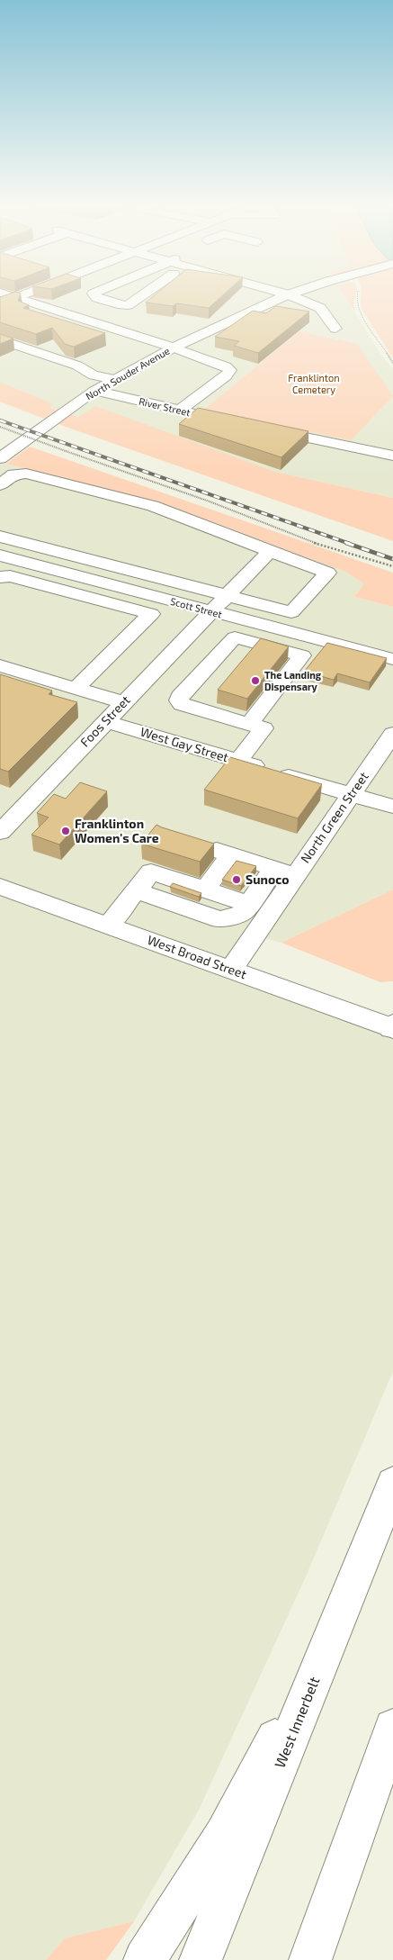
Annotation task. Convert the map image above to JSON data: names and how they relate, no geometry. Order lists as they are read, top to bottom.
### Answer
{
  "streets": {
    "main road": [
      "North Souder Avenue",
      "River Street",
      "Scott Street",
      "Foos Street",
      "West Gay Street",
      "North Green Street",
      "West Broad Street",
      "West Innerbelt"
    ]
  },
  "crossings": [
    ["North Souder Avenue", "River Street"],
    ["Scott Street", "Foos Street"],
    ["Foos Street", "West Gay Street"],
    ["West Gay Street", "North Green Street"]
  ],
  "parks": ["Franklinton Cemetery"],
  "places": ["The Landing Dispensary", "Franklinton Women's Care", "Sunoco"]
}
